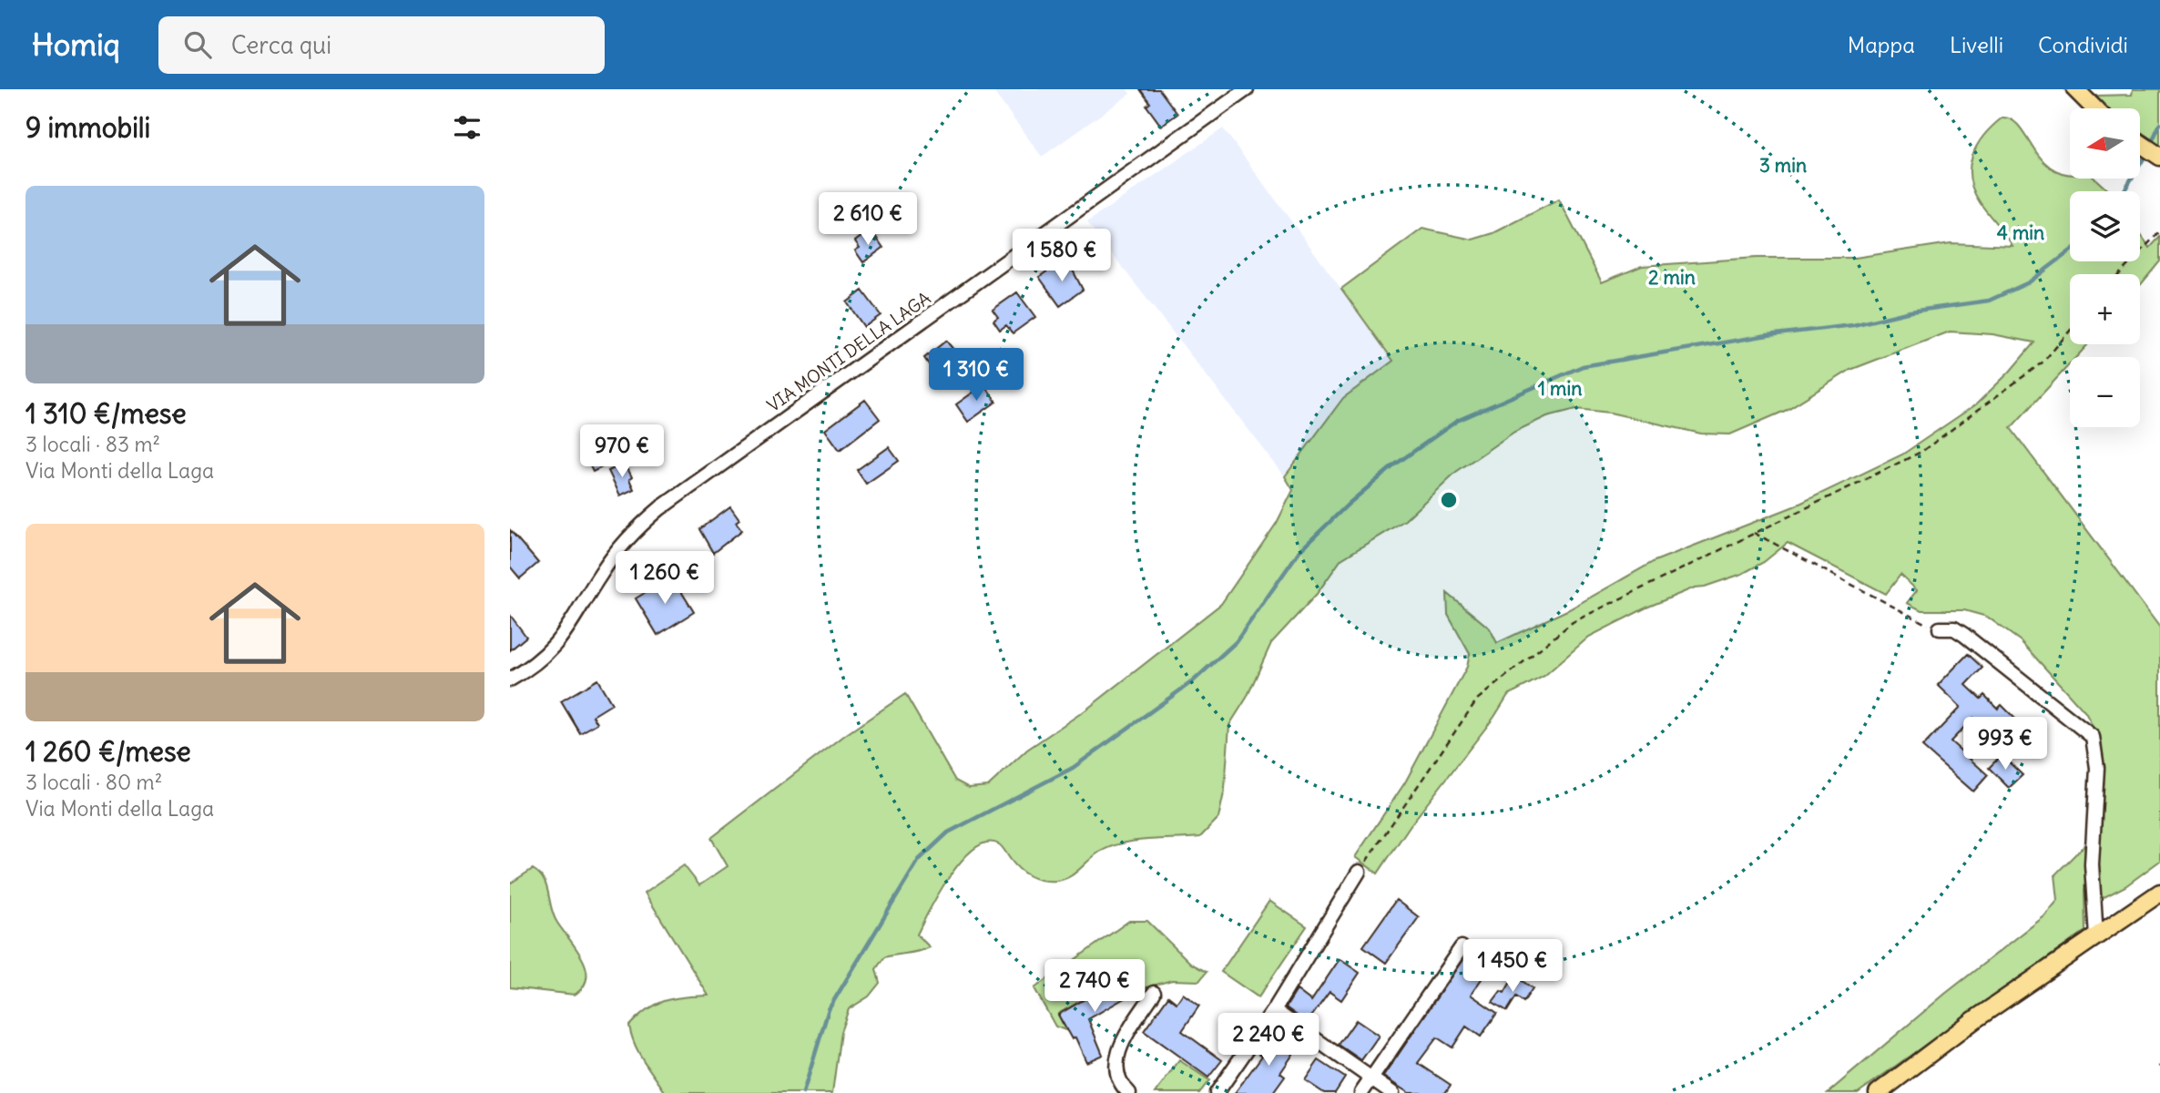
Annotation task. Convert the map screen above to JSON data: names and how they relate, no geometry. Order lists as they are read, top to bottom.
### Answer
{
  "streets": {
    "street": ["VIA MONTI DELLA LAGA"]
  },
  "north": "left",
  "page": {
    "header": "Homiq",
    "search": "Cerca qui",
    "nav": ["Mappa", "Livelli", "Condividi"],
    "heading": "9 immobili",
    "map_buttons": ["+", "−"],
    "list": [
      {
        "name": "1 310 €/mese",
        "note": "3 locali · 83 m² · Via Monti della Laga"
      },
      {
        "name": "1 260 €/mese",
        "note": "3 locali · 80 m² · Via Monti della Laga"
      }
    ],
    "price": [
      "2 610 €",
      "1 580 €",
      "1 310 €",
      "970 €",
      "1 260 €",
      "993 €",
      "1 450 €",
      "2 740 €",
      "2 240 €"
    ]
  },
  "rings": [
    "3 min",
    "4 min",
    "2 min",
    "1 min"
  ]
}
